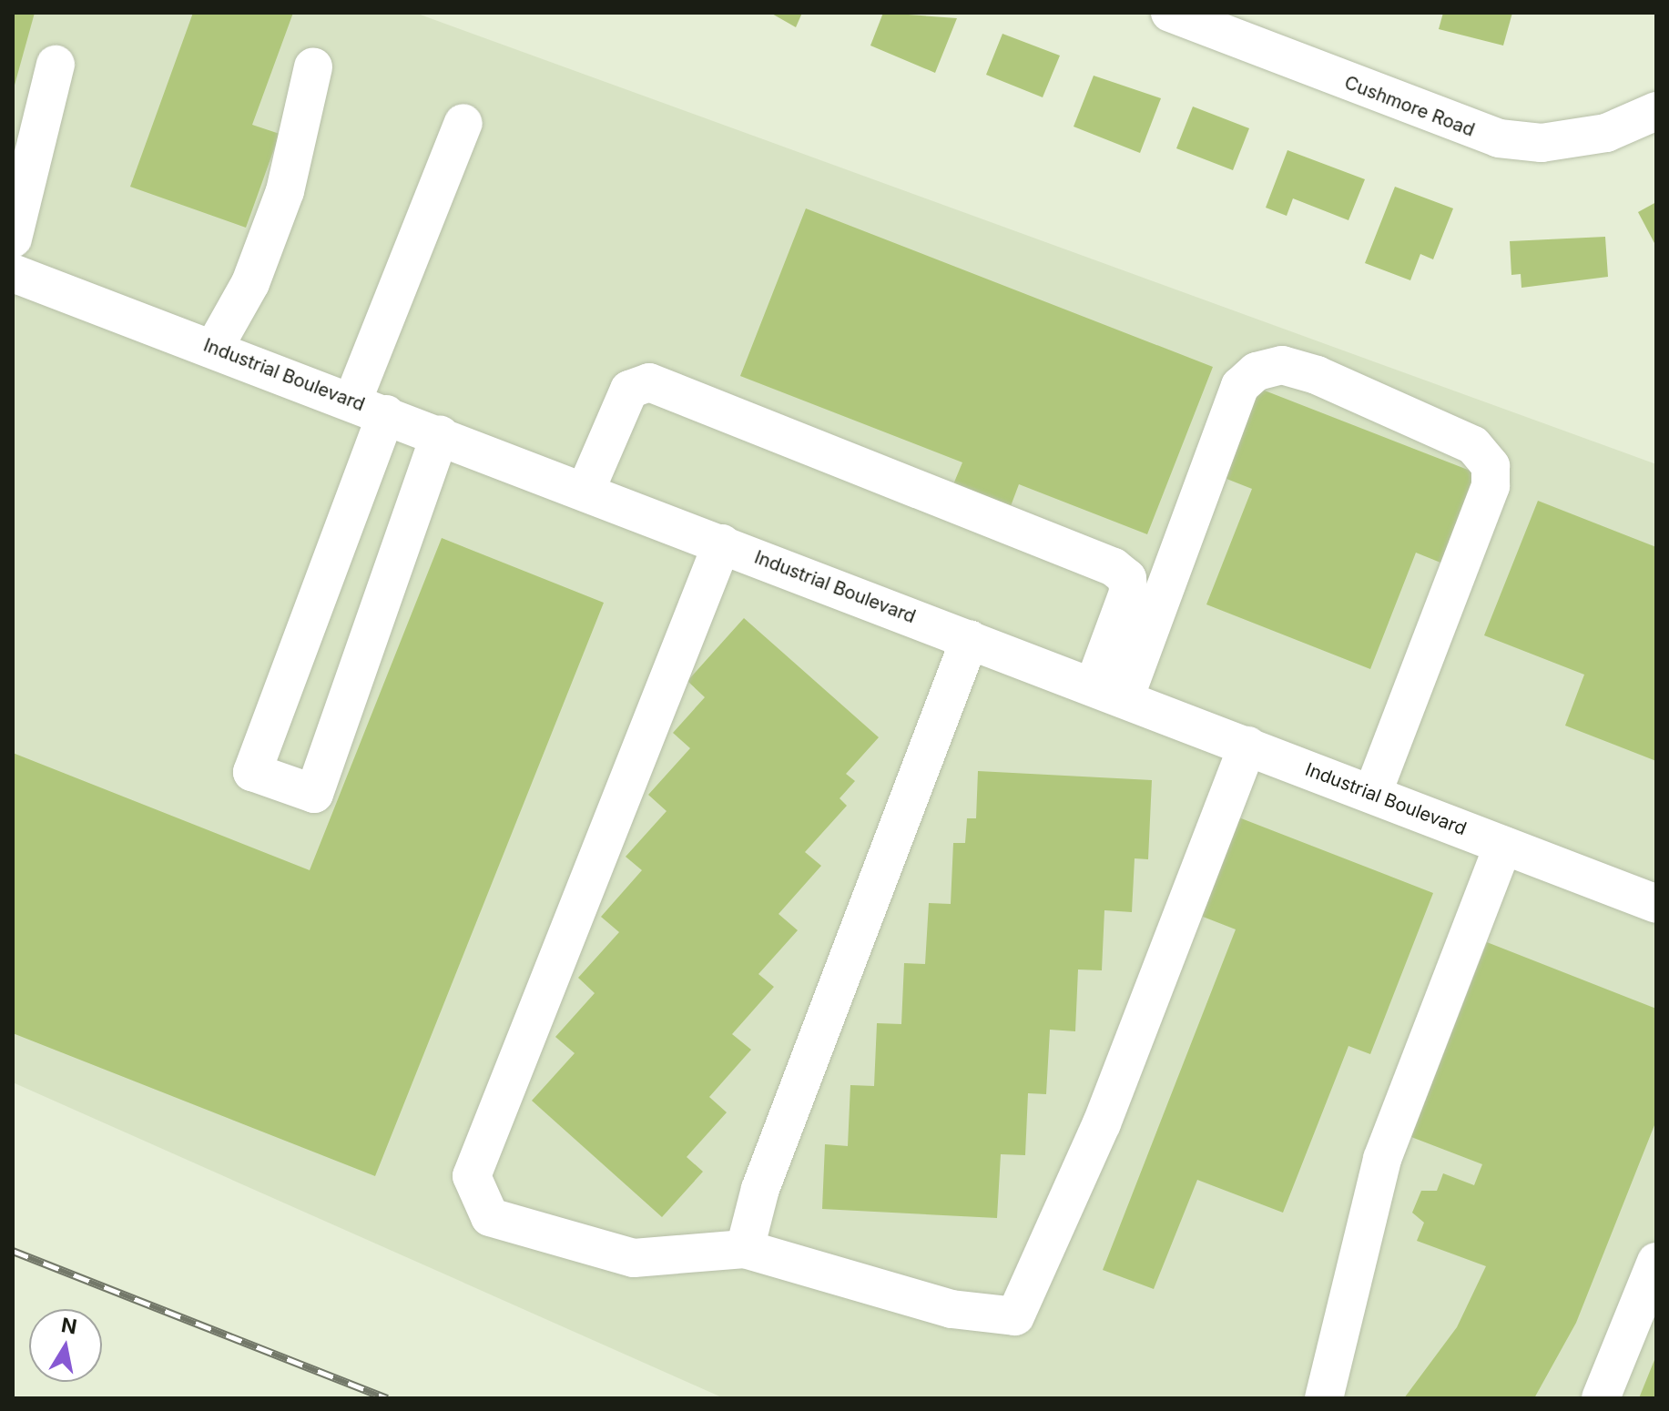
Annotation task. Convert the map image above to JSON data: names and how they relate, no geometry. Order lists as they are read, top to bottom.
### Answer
{
  "streets": {
    "street": ["Cushmore Road", "Industrial Boulevard"]
  },
  "north": "top"
}
